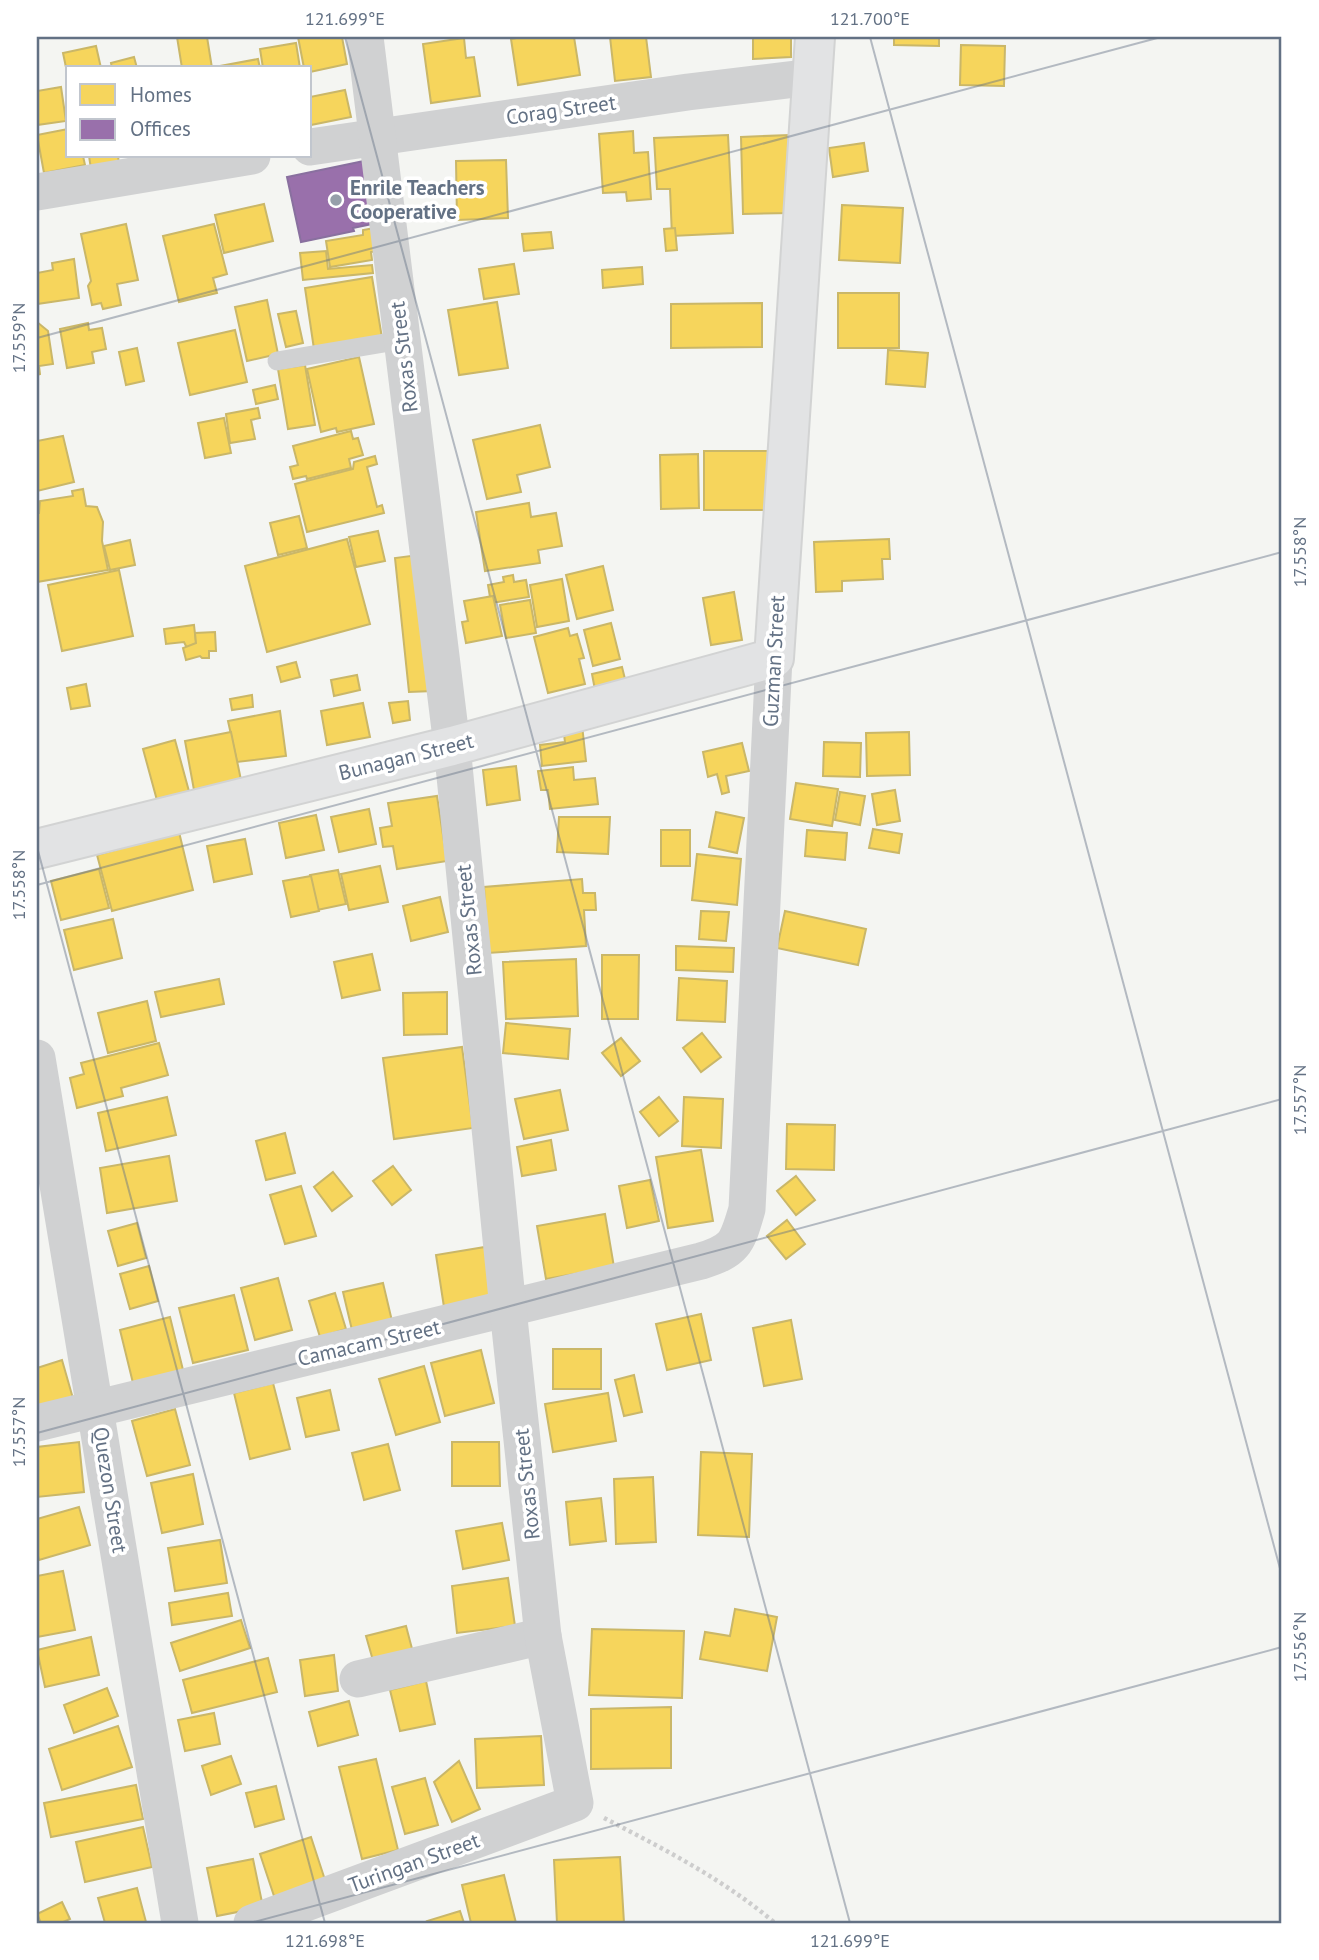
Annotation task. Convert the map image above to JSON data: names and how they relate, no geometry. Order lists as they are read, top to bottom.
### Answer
{
  "streets": {
    "main road": ["Guzman Street", "Bunagan Street"],
    "street": [
      "Corag Street",
      "Roxas Street",
      "Camacam Street",
      "Quezon Street",
      "Turingan Street"
    ]
  },
  "crossings": [
    ["Corag Street", "Roxas Street"],
    ["Corag Street", "Guzman Street"],
    ["Roxas Street", "Bunagan Street"],
    ["Roxas Street", "Camacam Street"],
    ["Roxas Street", "Turingan Street"],
    ["Guzman Street", "Bunagan Street"],
    ["Guzman Street", "Camacam Street"],
    ["Camacam Street", "Quezon Street"]
  ],
  "places": ["Enrile Teachers Cooperative"],
  "legend": ["Homes", "Offices"],
  "coordinates": [
    "121.699°E",
    "121.700°E",
    "17.559°N",
    "17.558°N",
    "17.557°N",
    "17.556°N",
    "121.698°E"
  ]
}
